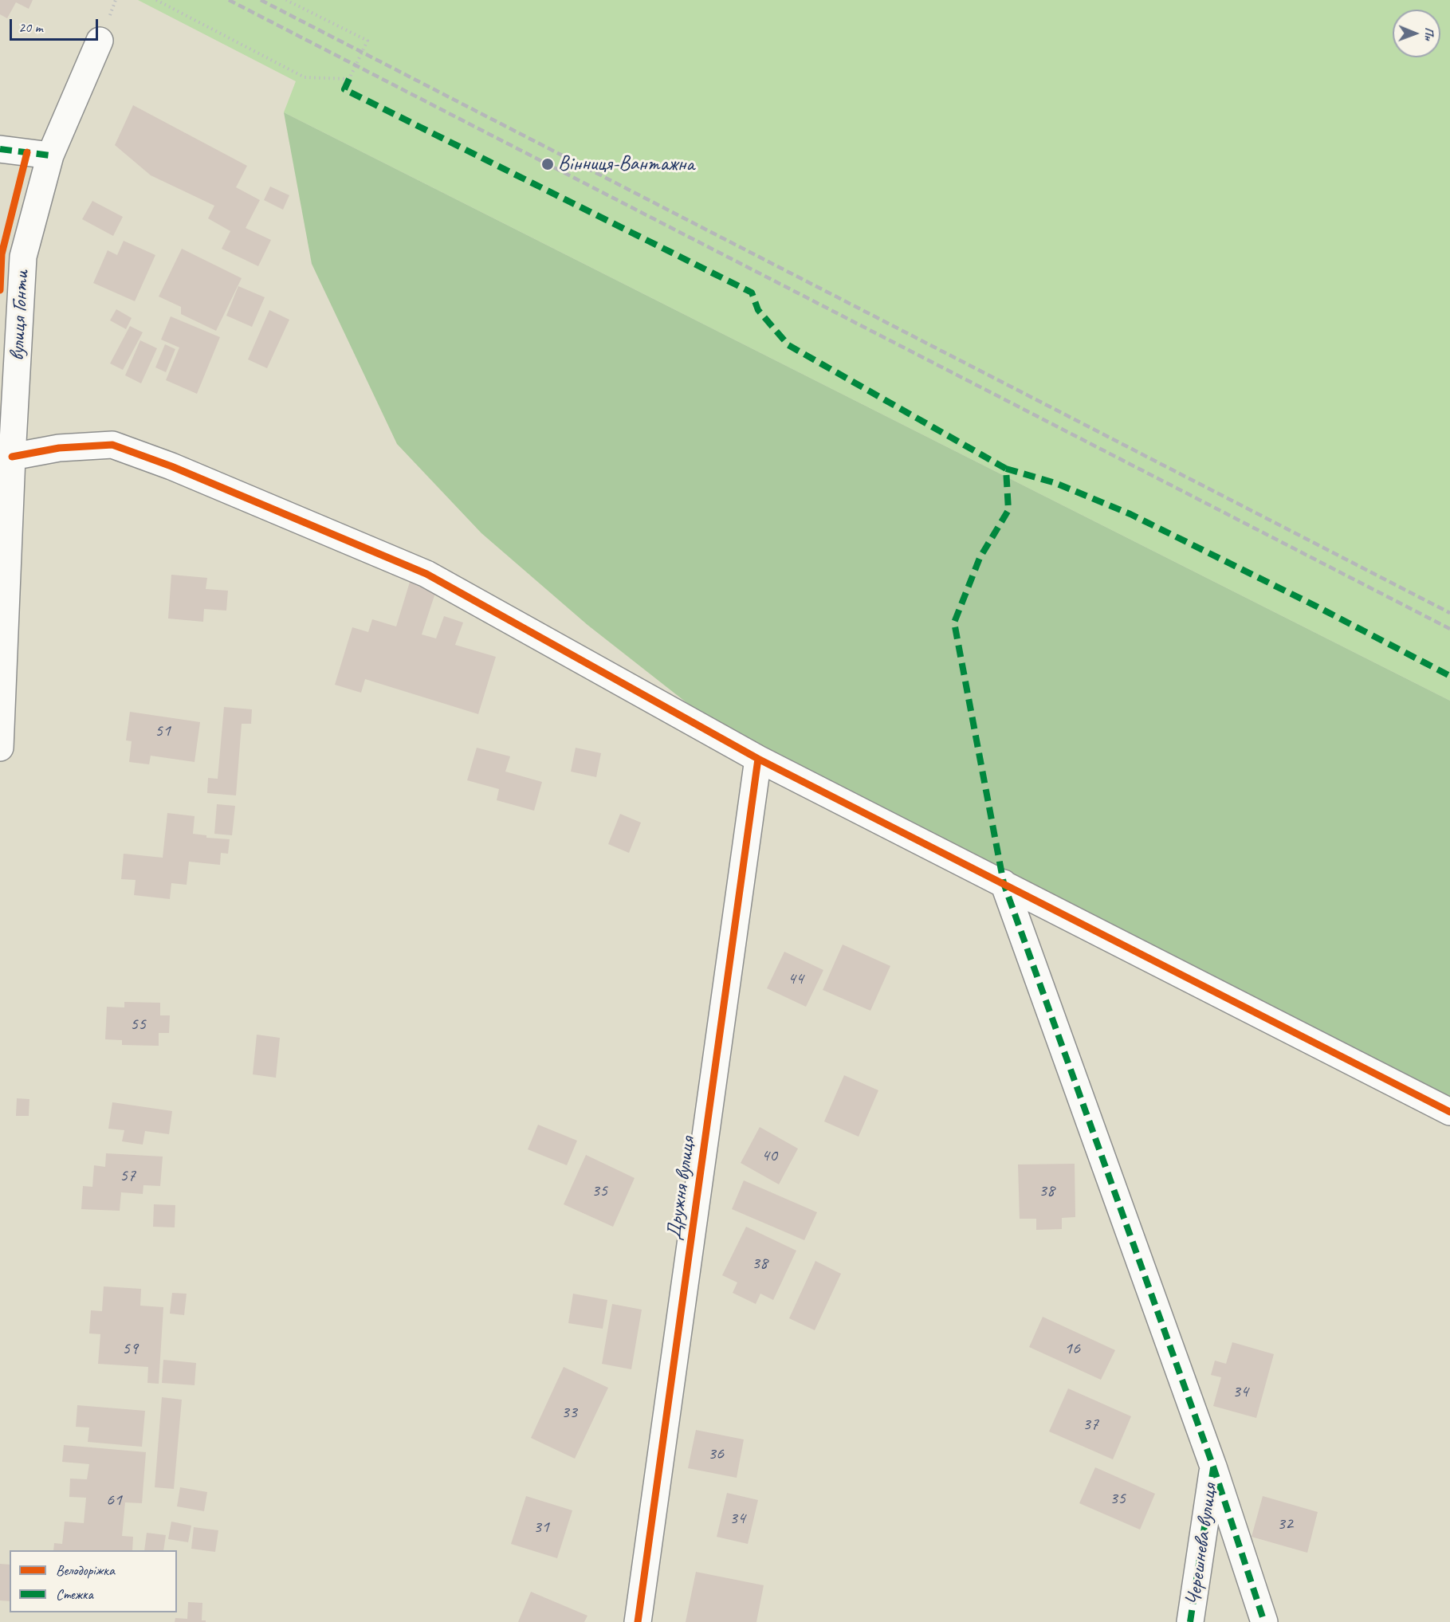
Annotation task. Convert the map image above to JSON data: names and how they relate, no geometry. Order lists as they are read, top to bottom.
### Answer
{
  "streets": {
    "street": ["вулиця Гонти", "Дружня вулиця", "Черешнева вулиця"]
  },
  "places": ["Вінниця-Вантажна"],
  "house_numbers": [
    "51",
    "44",
    "55",
    "40",
    "57",
    "35",
    "38",
    "38",
    "59",
    "16",
    "34",
    "33",
    "37",
    "36",
    "35",
    "61",
    "34",
    "32",
    "31"
  ],
  "legend": ["Велодоріжка", "Стежка"],
  "scale_bar": "20 m",
  "north": "right"
}
